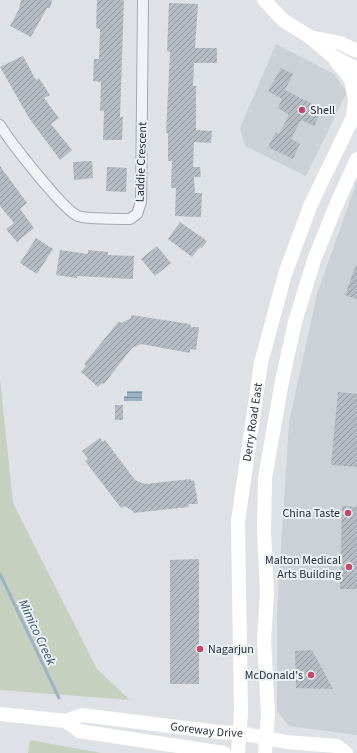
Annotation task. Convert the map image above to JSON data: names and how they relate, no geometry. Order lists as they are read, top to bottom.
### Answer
{
  "streets": {
    "main road": ["Derry Road East", "Goreway Drive"],
    "street": ["Laddie Crescent"]
  },
  "crossings": [
    ["Derry Road East", "Goreway Drive"]
  ],
  "water": ["Mimico Creek"],
  "places": [
    "Shell",
    "China Taste",
    "Malton Medical Arts Building",
    "Nagarjun",
    "McDonald's"
  ]
}
